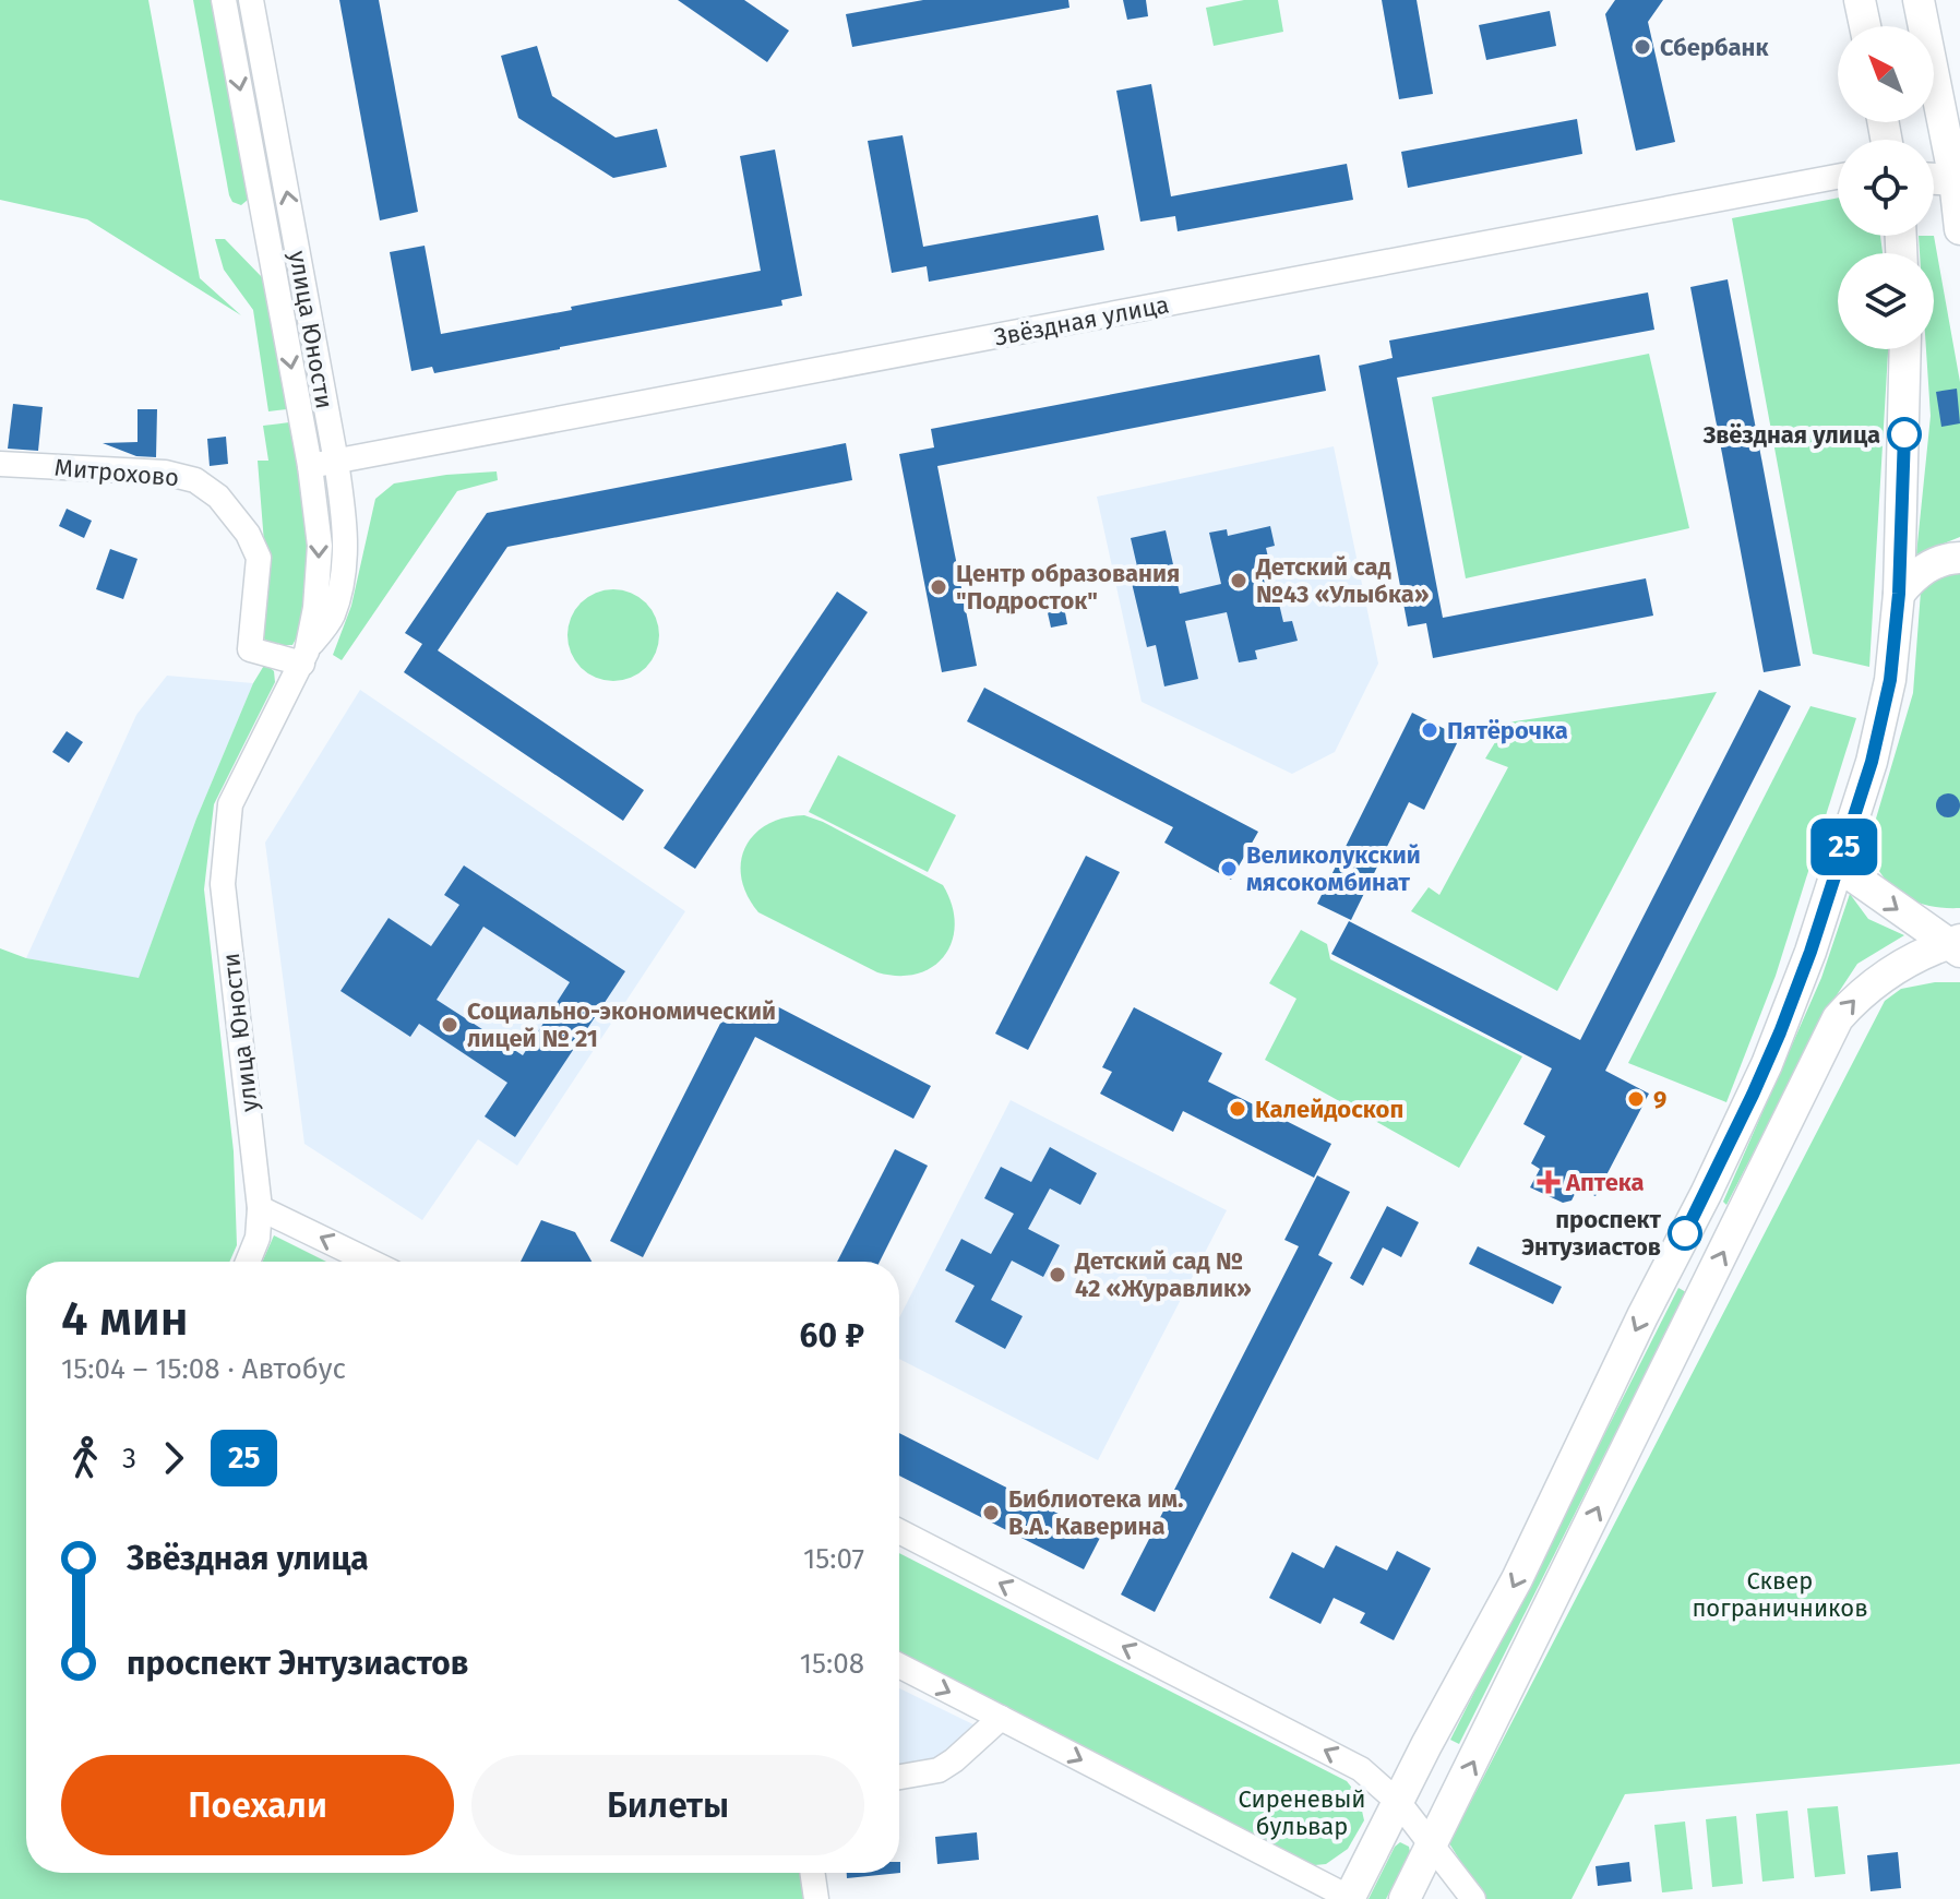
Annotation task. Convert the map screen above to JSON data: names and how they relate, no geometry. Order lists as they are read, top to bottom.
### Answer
{
  "streets": {
    "street": ["Звёздная улица", "улица Юности", "Митрохово"]
  },
  "crossings": [
    ["Звёздная улица", "улица Юности"],
    ["улица Юности", "Митрохово"]
  ],
  "parks": ["Сквер пограничников", "Сиреневый бульвар"],
  "places": {
    "other": [
      "Сбербанк",
      "Звёздная улица",
      "Детский сад №43 «Улыбка»",
      "Центр образования \"Подросток\"",
      "Пятёрочка",
      "Великолукский мясокомбинат",
      "Социально-экономический лицей № 21",
      "9",
      "Калейдоскоп",
      "проспект Энтузиастов",
      "Детский сад № 42 «Журавлик»",
      "Библиотека им. В.А. Каверина"
    ],
    "health": ["Аптека"]
  },
  "lines": ["bus line 25"],
  "north": "top left",
  "page": {
    "on_map": "25",
    "heading": ["4 мин", "15:04 – 15:08 · Автобус", "60 ₽"],
    "legs": ["3", "25"],
    "list": [
      {
        "name": "Звёздная улица",
        "value": "15:07"
      },
      {
        "name": "проспект Энтузиастов",
        "value": "15:08"
      }
    ],
    "buttons": ["Поехали", "Билеты"]
  }
}
